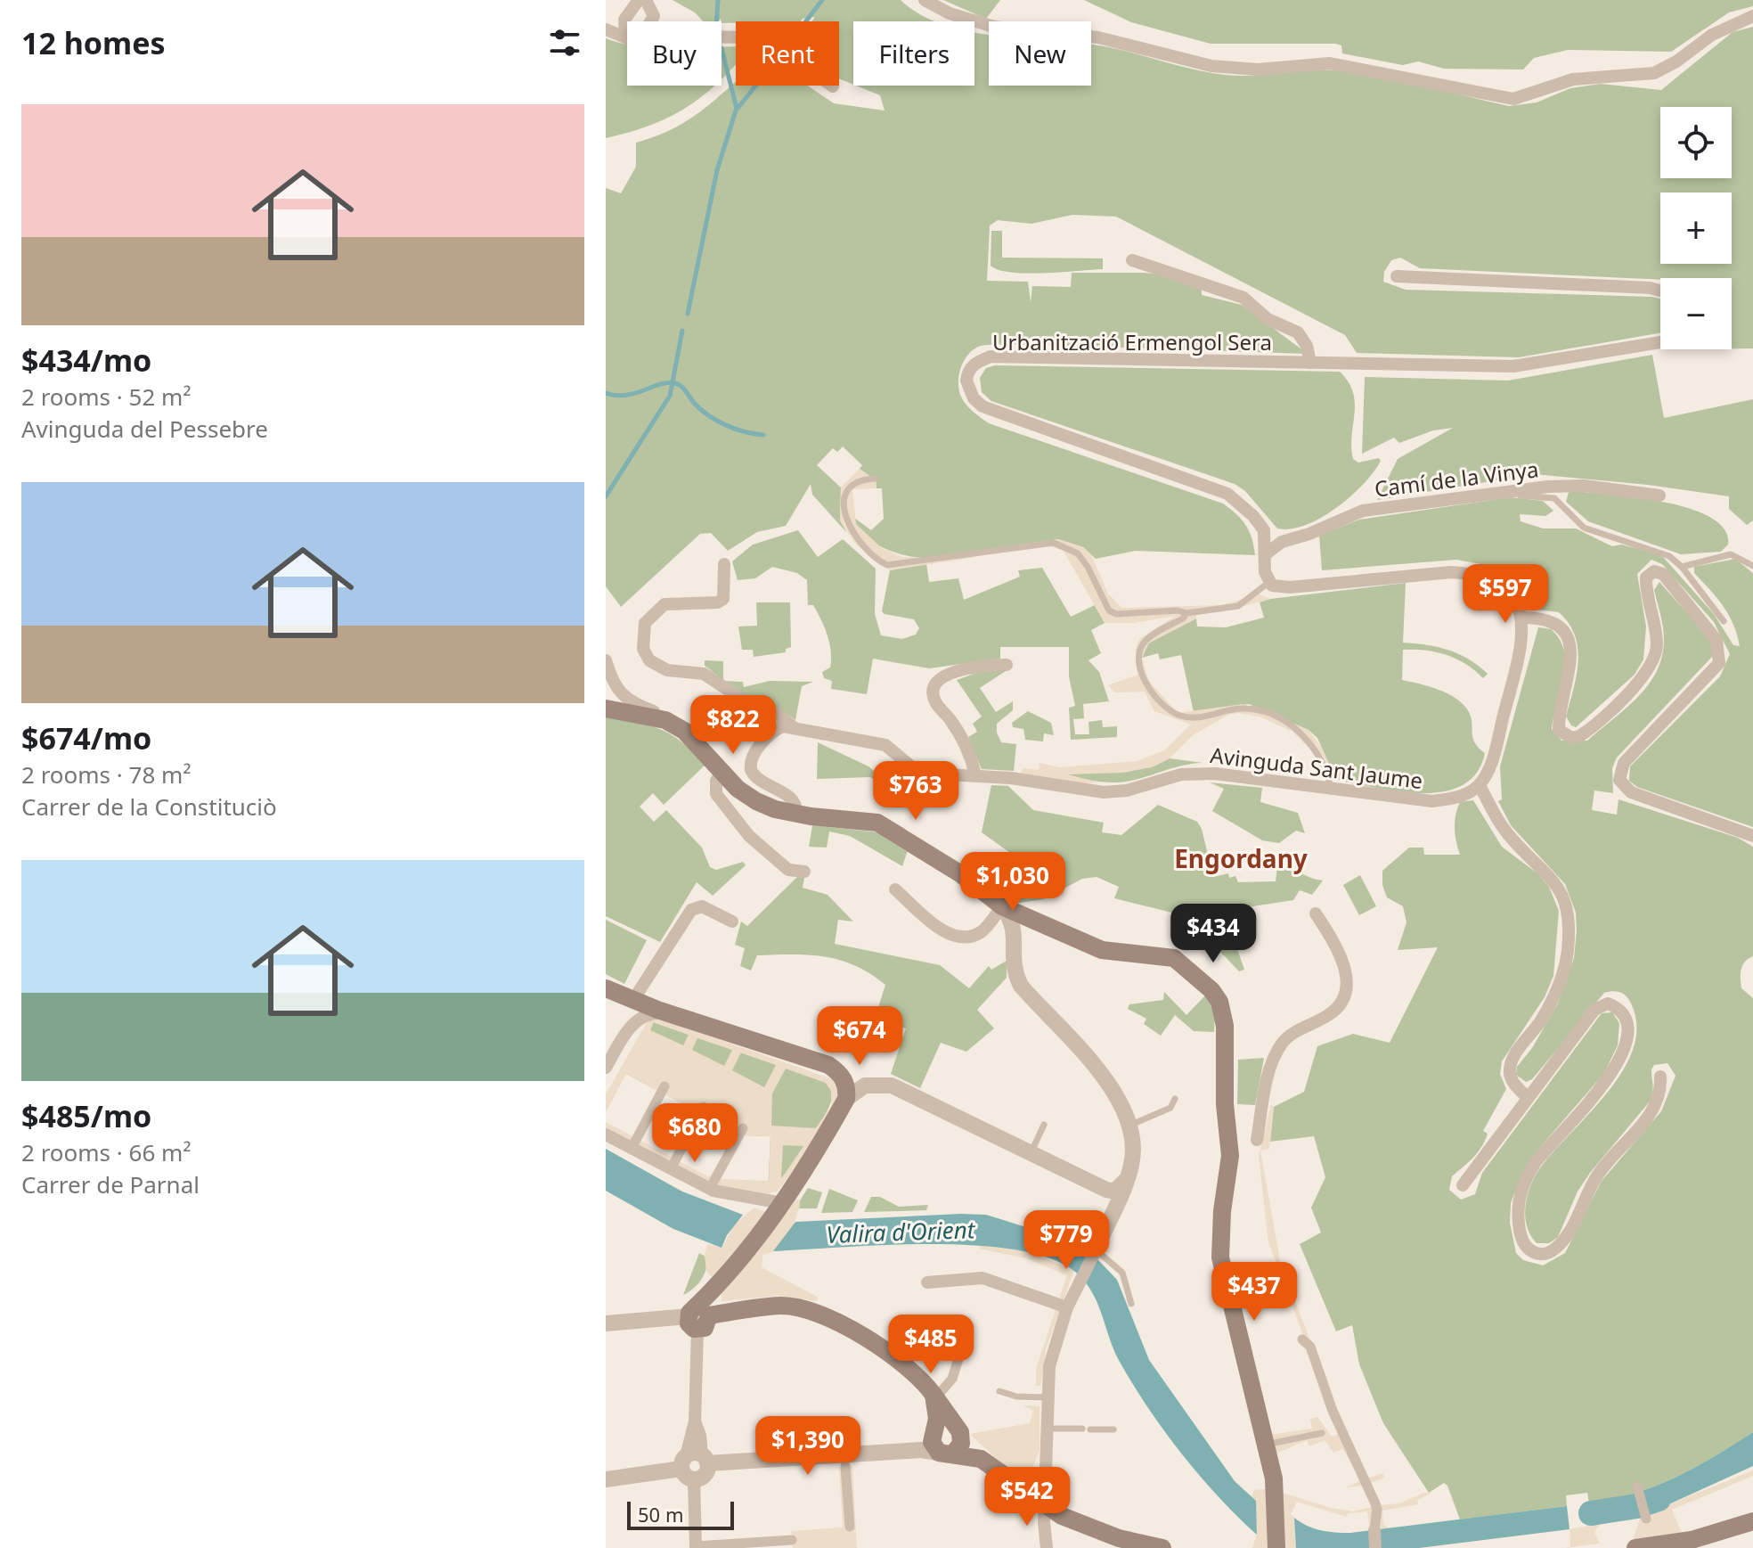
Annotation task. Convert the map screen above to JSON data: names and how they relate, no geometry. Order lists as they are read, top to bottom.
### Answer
{
  "streets": {
    "street": ["Urbanització Ermengol Sera", "Camí de la Vinya", "Avinguda Sant Jaume"]
  },
  "crossings": [
    ["Urbanització Ermengol Sera", "Camí de la Vinya"]
  ],
  "districts": ["Engordany"],
  "water": ["Valira d'Orient"],
  "scale_bar": "50 m",
  "page": {
    "heading": "12 homes",
    "chip": [
      "Buy",
      "Rent",
      "Filters",
      "New"
    ],
    "list": [
      {
        "name": "$434/mo",
        "note": "2 rooms · 52 m² · Avinguda del Pessebre"
      },
      {
        "name": "$674/mo",
        "note": "2 rooms · 78 m² · Carrer de la Constituciò"
      },
      {
        "name": "$485/mo",
        "note": "2 rooms · 66 m² · Carrer de Parnal"
      }
    ],
    "map_buttons": ["+", "−"],
    "price": [
      "$597",
      "$822",
      "$763",
      "$1,030",
      "$434",
      "$674",
      "$680",
      "$779",
      "$437",
      "$485",
      "$1,390",
      "$542"
    ],
    "scale": "50 m"
  }
}
